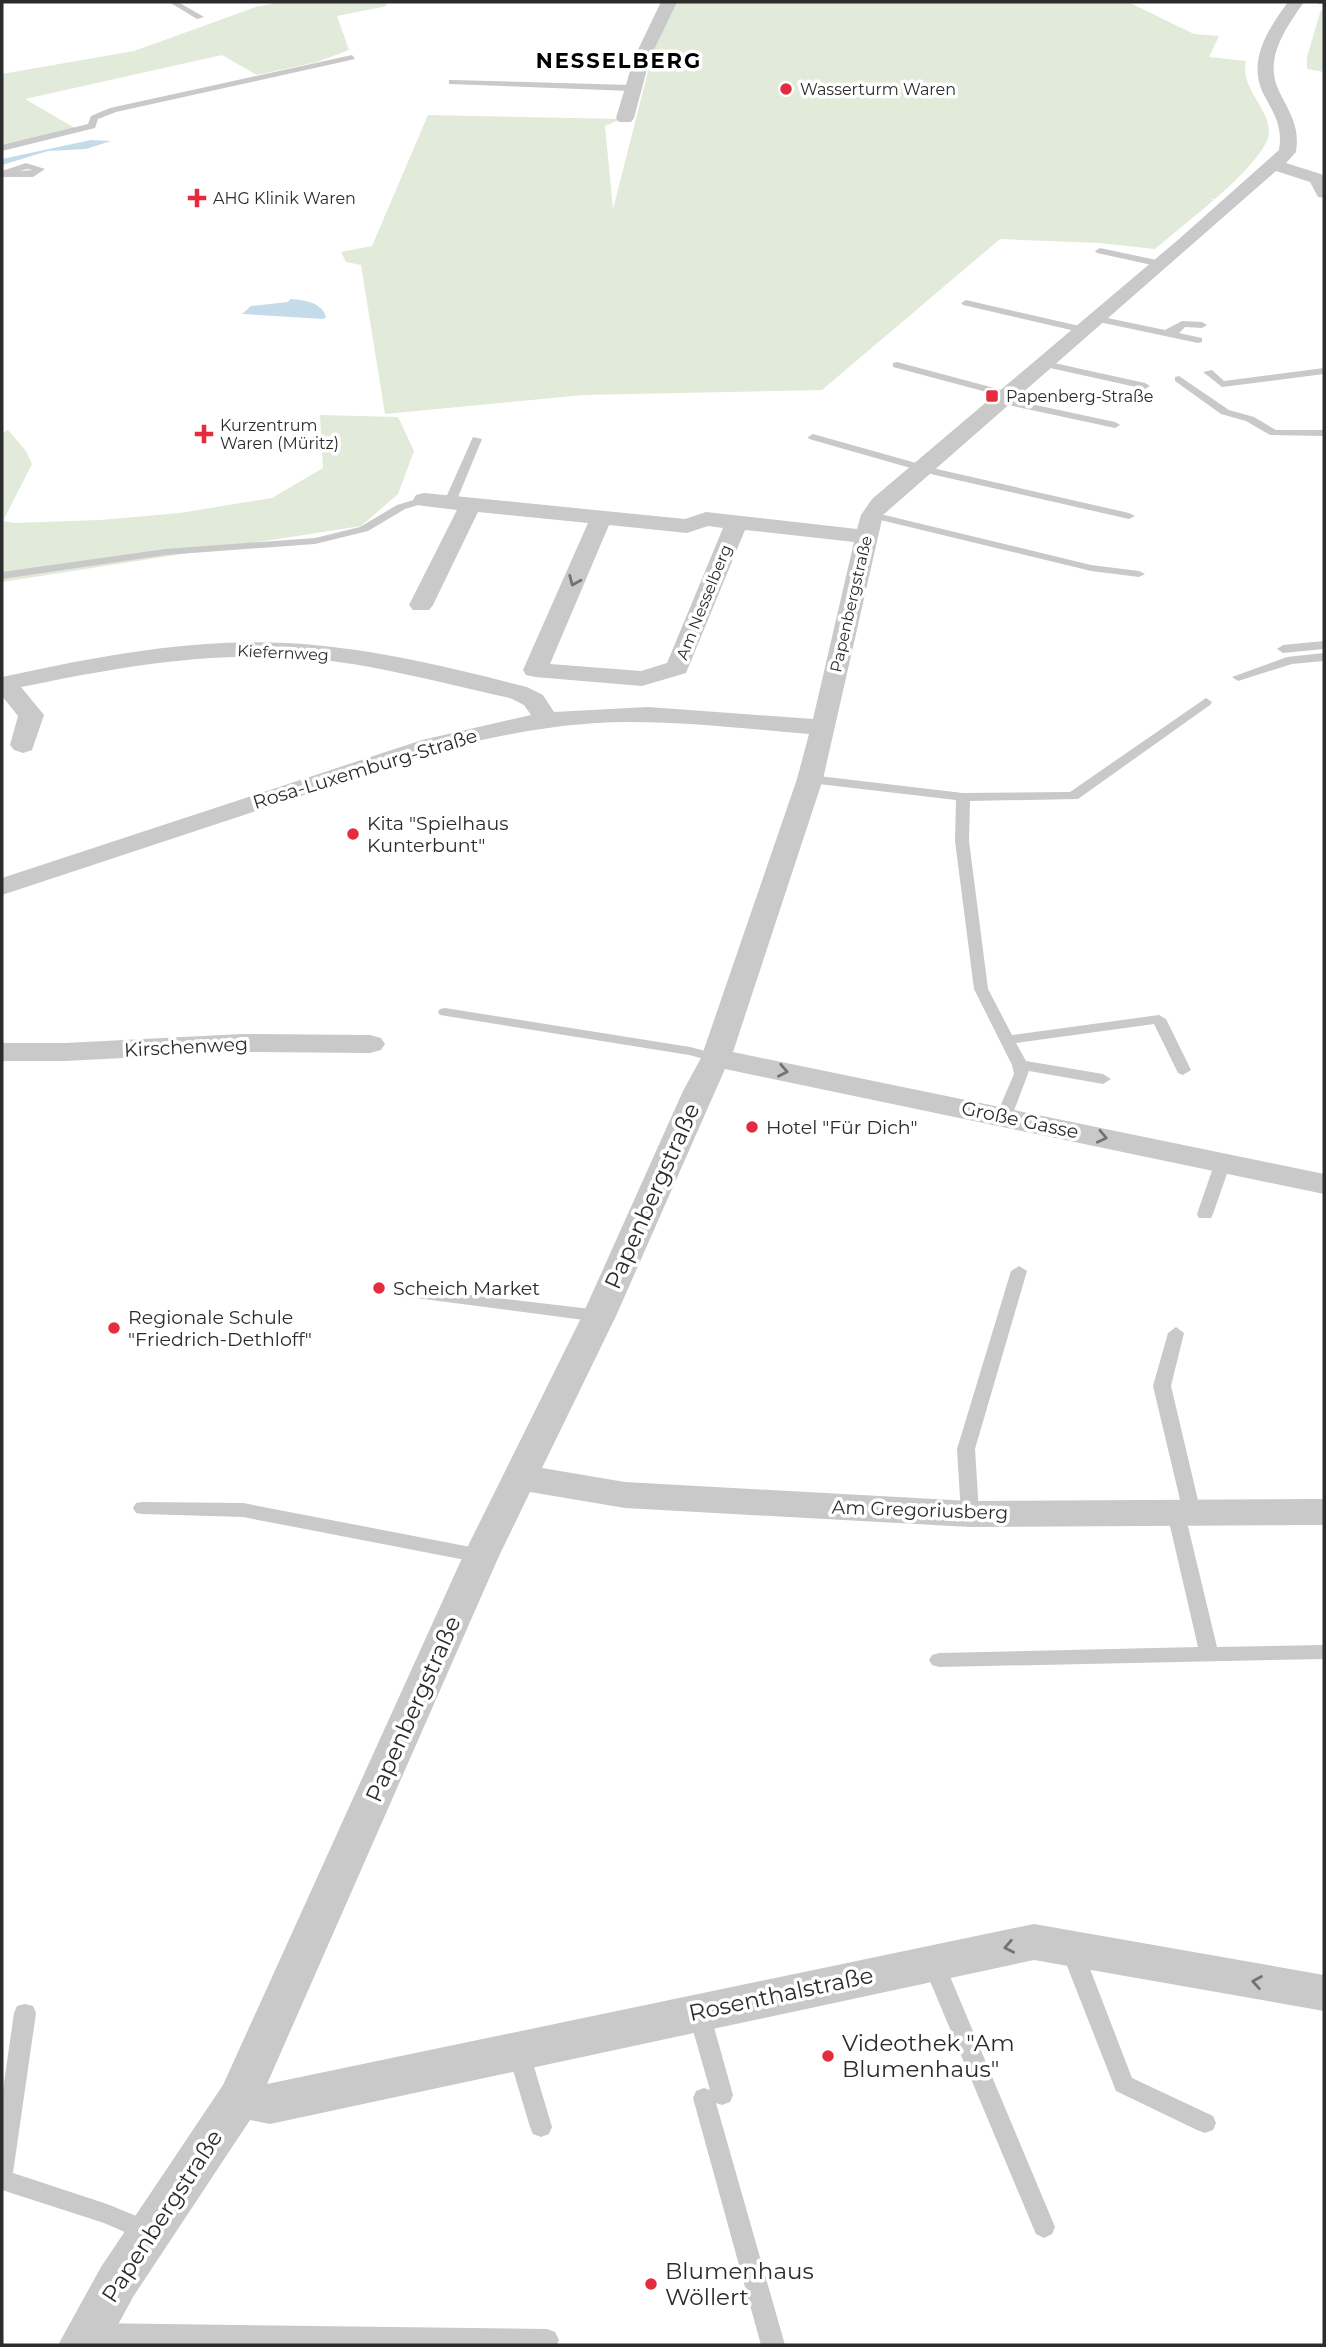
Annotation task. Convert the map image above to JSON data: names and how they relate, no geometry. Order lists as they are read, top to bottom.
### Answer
{
  "streets": {
    "street": [
      "Am Nesselberg",
      "Papenbergstraße",
      "Kiefernweg",
      "Rosa-Luxemburg-Straße",
      "Kirschenweg",
      "Große Gasse",
      "Am Gregoriusberg",
      "Rosenthalstraße"
    ]
  },
  "crossings": [
    ["Am Nesselberg", "Papenbergstraße"],
    ["Papenbergstraße", "Rosa-Luxemburg-Straße"],
    ["Papenbergstraße", "Große Gasse"],
    ["Papenbergstraße", "Am Gregoriusberg"],
    ["Papenbergstraße", "Rosenthalstraße"],
    ["Kiefernweg", "Rosa-Luxemburg-Straße"]
  ],
  "one_way": ["Große Gasse", "Rosenthalstraße"],
  "districts": ["NESSELBERG"],
  "places": {
    "other": [
      "Wasserturm Waren",
      "Kita \"Spielhaus Kunterbunt\"",
      "Hotel \"Für Dich\"",
      "Scheich Market",
      "Regionale Schule \"Friedrich-Dethloff\"",
      "Videothek \"Am Blumenhaus\"",
      "Blumenhaus Wöllert"
    ],
    "health": ["AHG Klinik Waren", "Kurzentrum Waren (Müritz)"],
    "transit": ["Papenberg-Straße"]
  }
}
